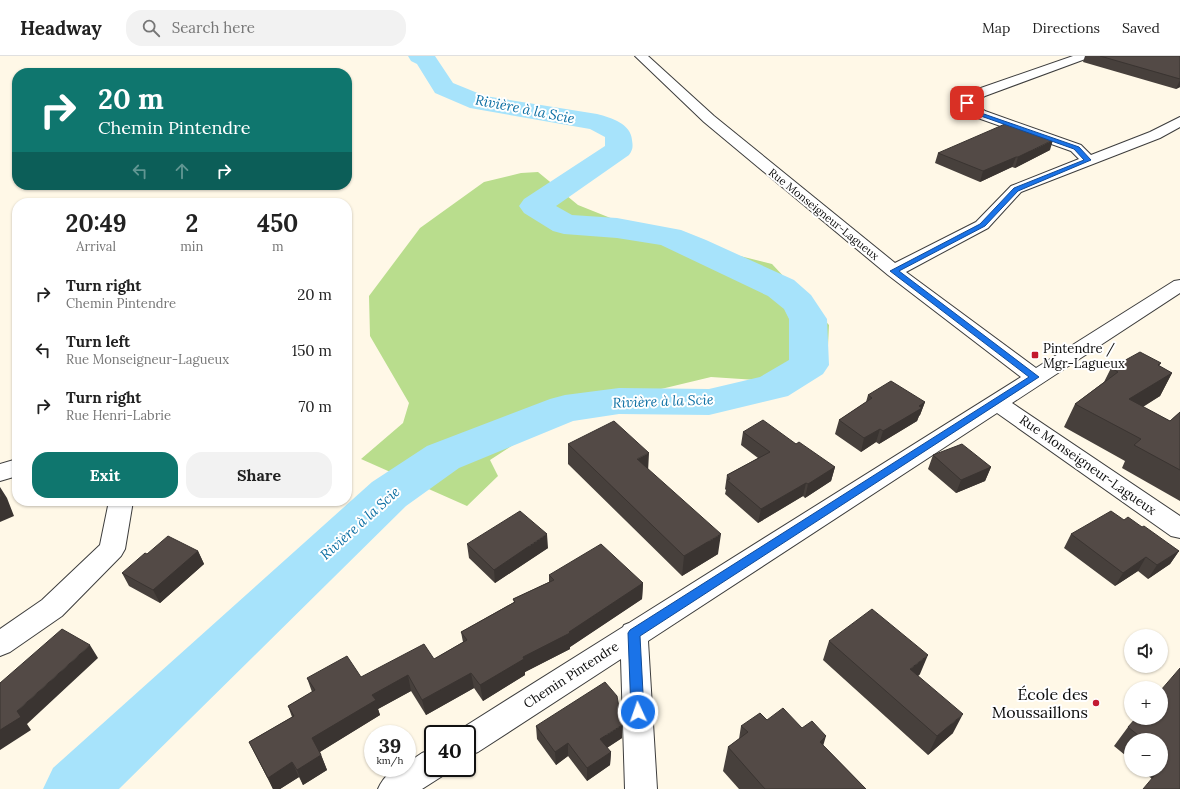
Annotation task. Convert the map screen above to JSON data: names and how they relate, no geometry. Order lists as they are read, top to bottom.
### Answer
{
  "streets": {
    "street": ["Rue Monseigneur-Lagueux", "Chemin Pintendre"]
  },
  "crossings": [
    ["Rue Monseigneur-Lagueux", "Chemin Pintendre"]
  ],
  "water": ["Rivière à la Scie"],
  "places": {
    "transit": ["Pintendre / Mgr-Lagueux"],
    "other": ["École des Moussaillons"]
  },
  "page": {
    "header": "Headway",
    "search": "Search here",
    "nav": ["Map", "Directions", "Saved"],
    "turn": ["20 m", "Chemin Pintendre"],
    "eta": [
      "20:49",
      "Arrival",
      "2",
      "min",
      "450",
      "m"
    ],
    "list": [
      {
        "name": "Turn right",
        "note": "Chemin Pintendre",
        "value": "20 m"
      },
      {
        "name": "Turn left",
        "note": "Rue Monseigneur-Lagueux",
        "value": "150 m"
      },
      {
        "name": "Turn right",
        "note": "Rue Henri-Labrie",
        "value": "70 m"
      }
    ],
    "buttons": ["Exit", "Share"],
    "map_buttons": ["+", "−"],
    "speed": "39 km/h",
    "limit": "40"
  }
}
